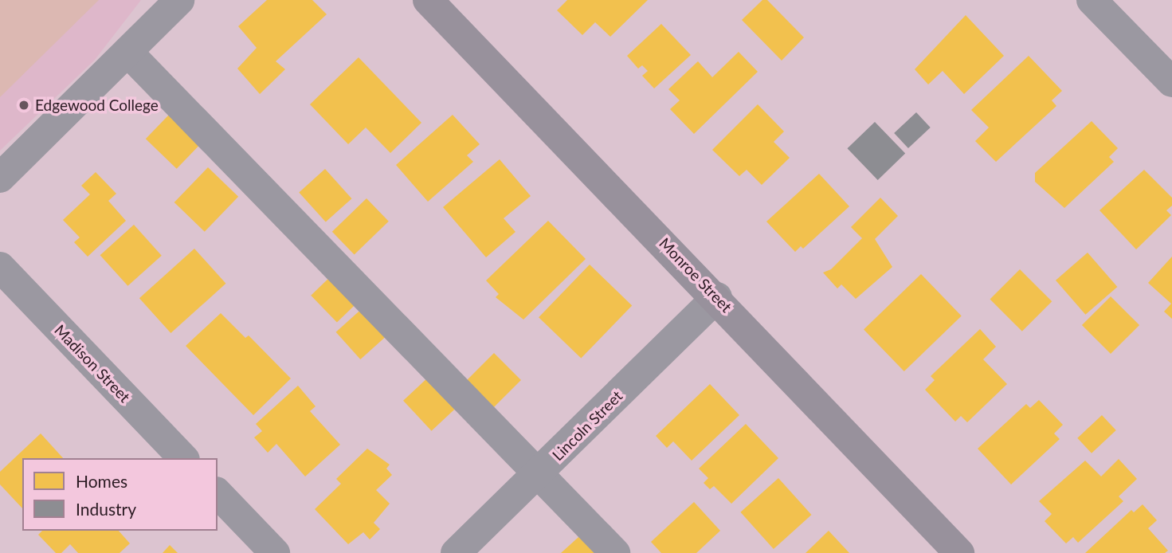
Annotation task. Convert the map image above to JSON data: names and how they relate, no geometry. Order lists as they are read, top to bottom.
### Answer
{
  "streets": {
    "main road": ["Monroe Street"],
    "street": ["Madison Street", "Lincoln Street"]
  },
  "crossings": [
    ["Monroe Street", "Lincoln Street"]
  ],
  "places": ["Edgewood College"],
  "legend": ["Homes", "Industry"]
}
